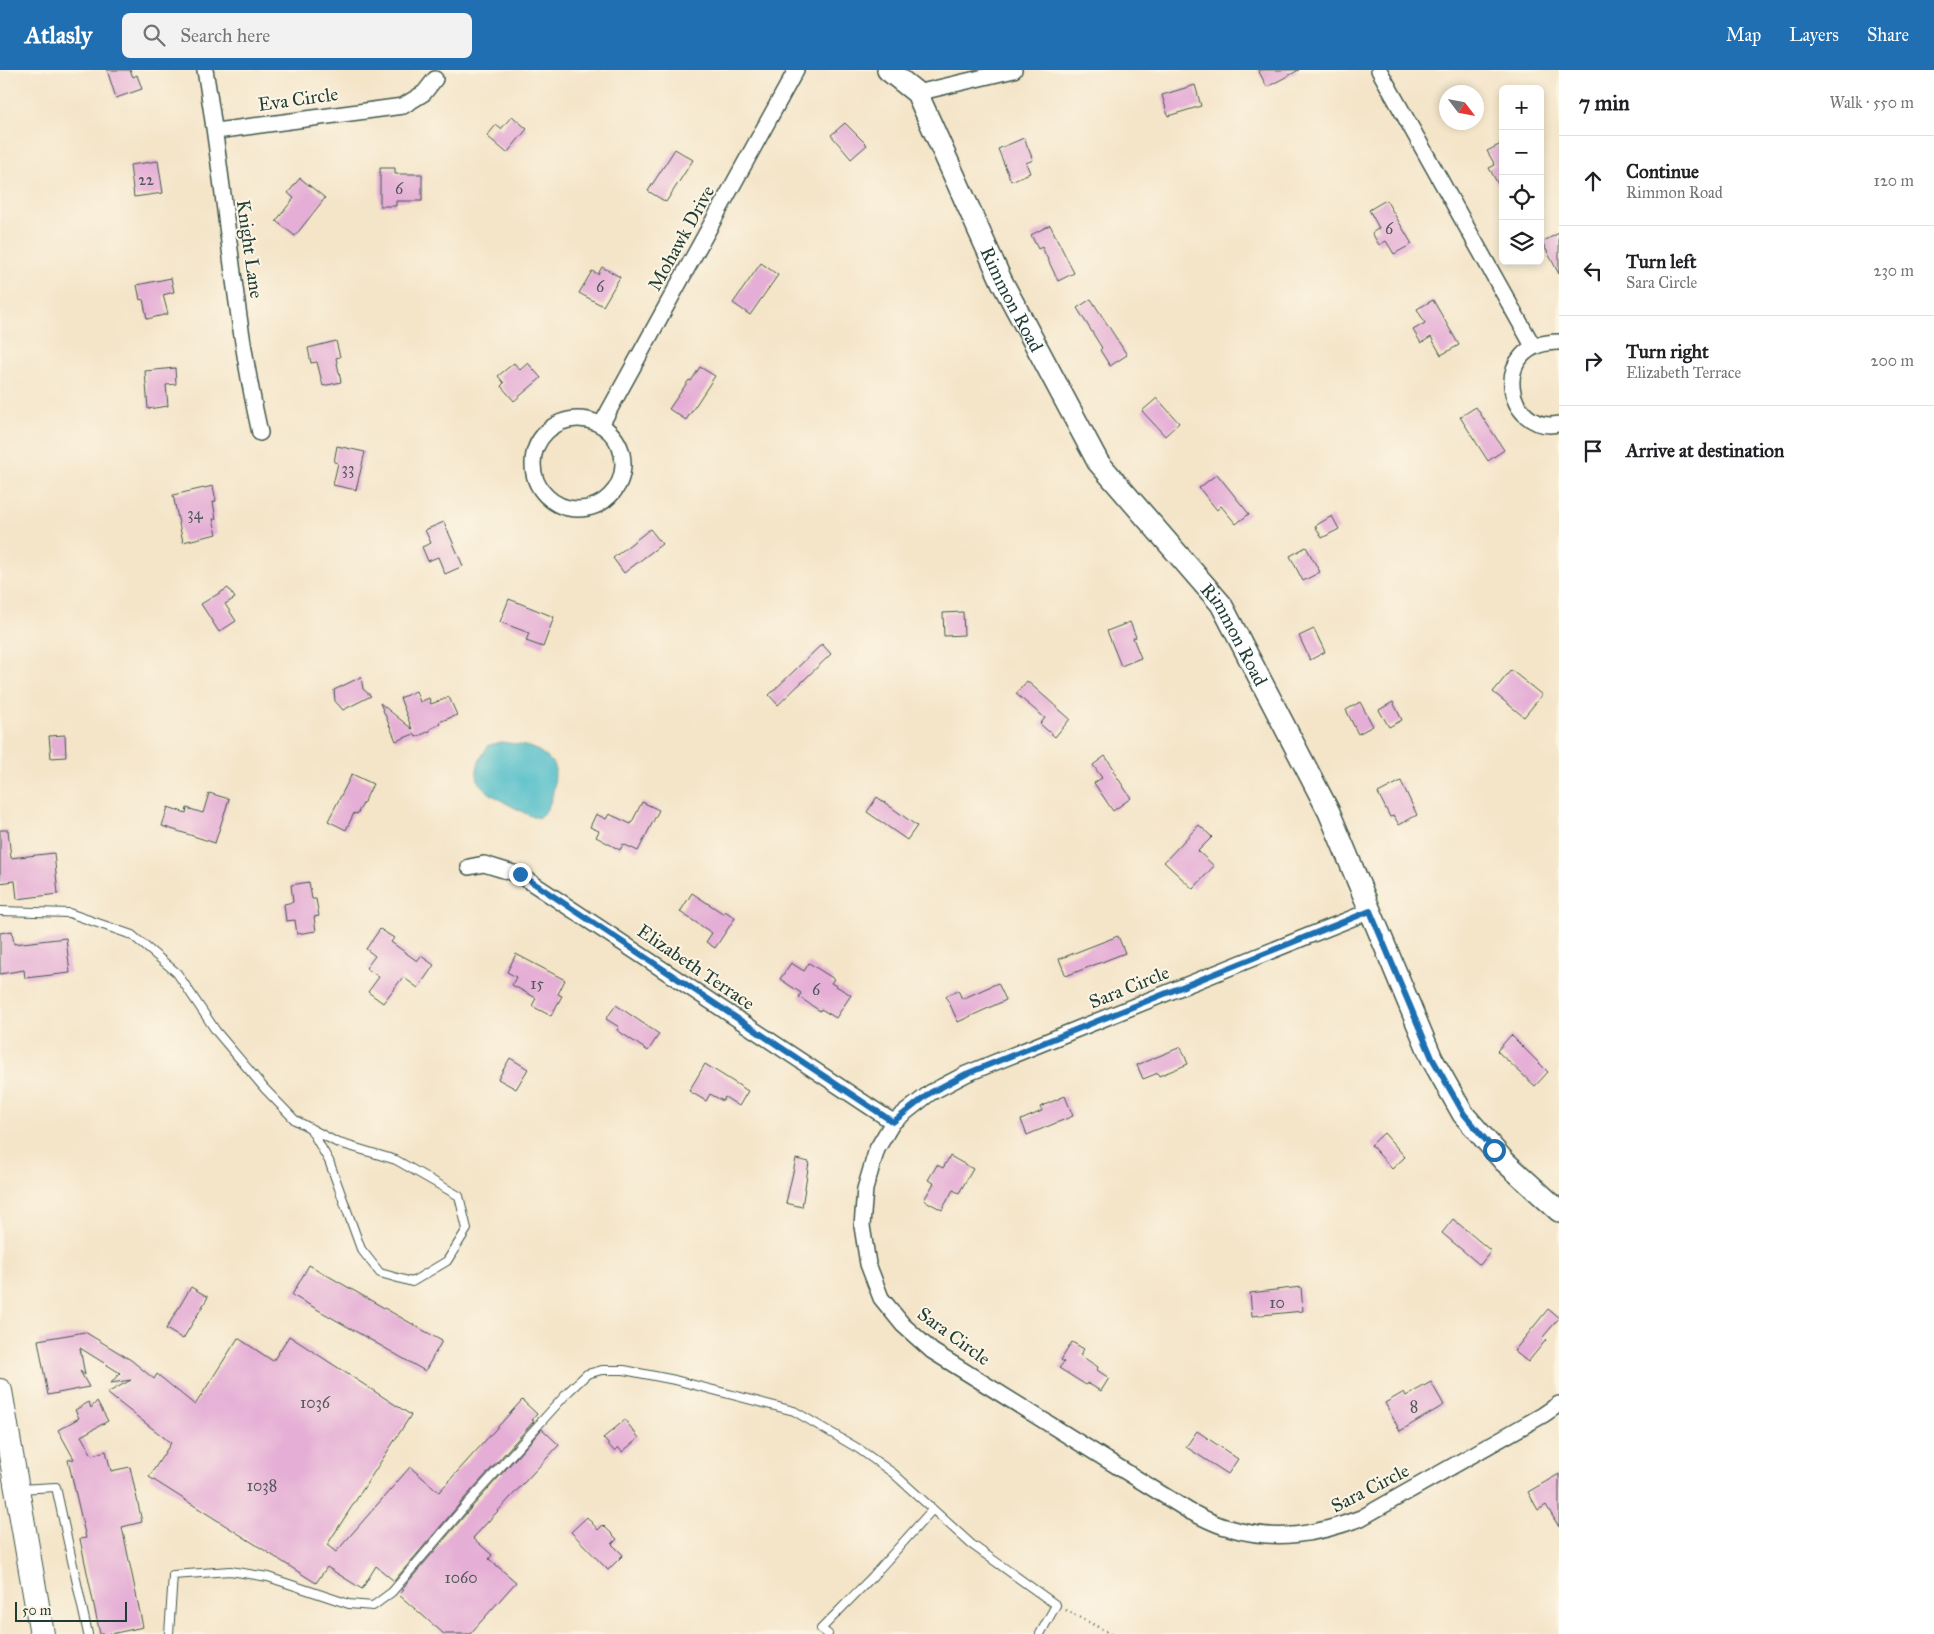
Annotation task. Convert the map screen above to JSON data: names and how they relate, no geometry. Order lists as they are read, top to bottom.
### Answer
{
  "streets": {
    "street": [
      "Eva Circle",
      "Mohawk Drive",
      "Knight Lane",
      "Rimmon Road",
      "Elizabeth Terrace",
      "Sara Circle"
    ]
  },
  "crossings": [
    ["Eva Circle", "Knight Lane"],
    ["Rimmon Road", "Sara Circle"],
    ["Elizabeth Terrace", "Sara Circle"]
  ],
  "house_numbers": [
    "22",
    "6",
    "6",
    "6",
    "33",
    "34",
    "15",
    "6",
    "10",
    "1036",
    "8",
    "1038",
    "1060"
  ],
  "scale_bar": "50 m",
  "north": "bottom right",
  "page": {
    "header": "Atlasly",
    "search": "Search here",
    "nav": ["Map", "Layers", "Share"],
    "heading": ["7 min", "Walk · 550 m"],
    "map_buttons": ["+", "−"],
    "list": [
      ["Continue", "Rimmon Road", "120 m"],
      ["Turn left", "Sara Circle", "230 m"],
      ["Turn right", "Elizabeth Terrace", "200 m"],
      "Arrive at destination"
    ],
    "scale": "50 m"
  }
}
